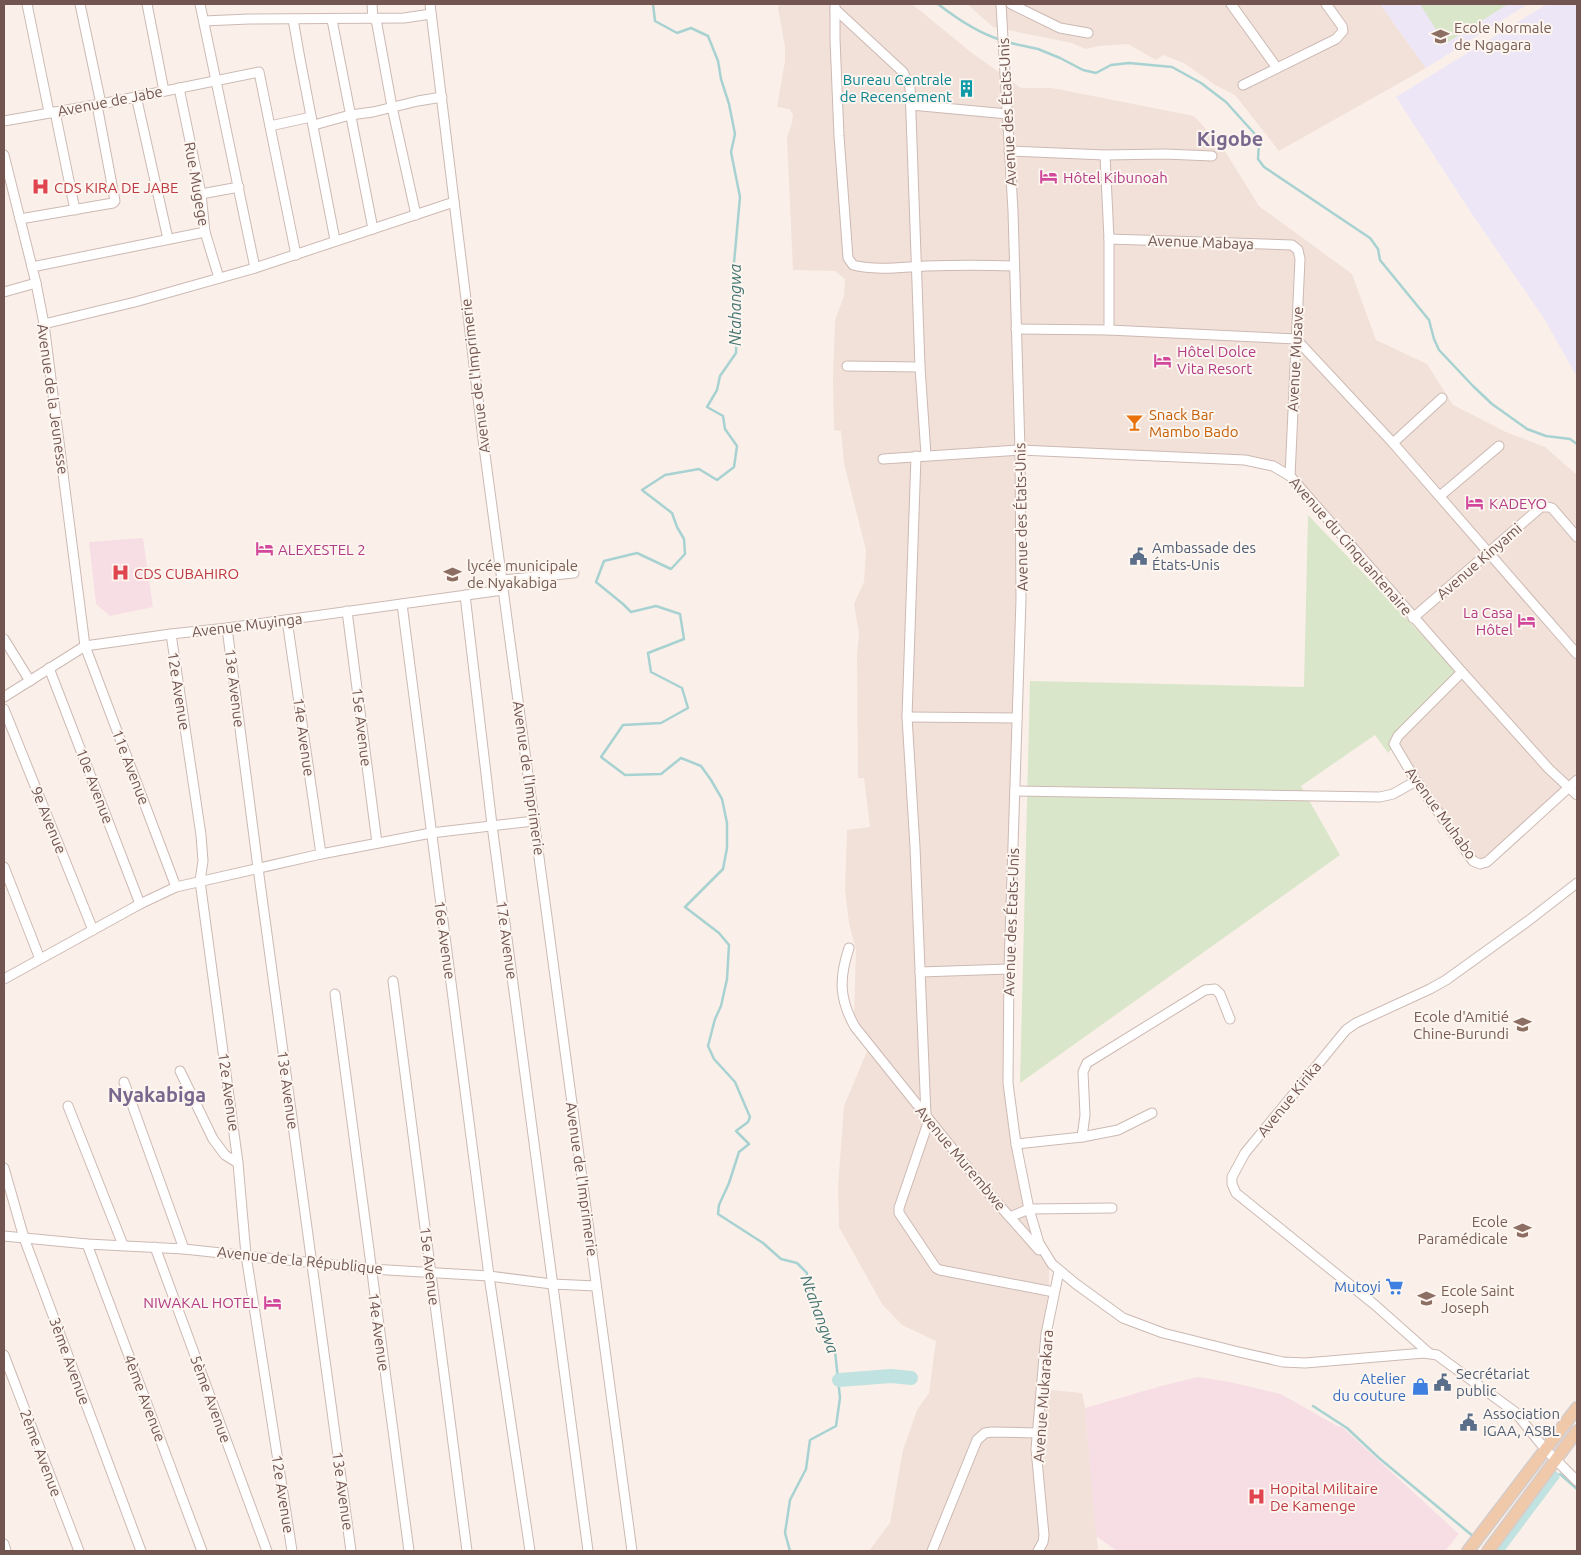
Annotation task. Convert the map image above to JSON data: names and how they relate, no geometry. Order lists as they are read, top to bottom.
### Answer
{
  "streets": {
    "street": [
      "Avenue de Jabe",
      "Avenue des États-Unis",
      "Rue Mugege",
      "Avenue Mabaya",
      "Avenue Musave",
      "Avenue de l'Imprimerie",
      "Avenue de la Jeunesse",
      "Avenue du Cinquantenaire",
      "Avenue Kinyami",
      "Avenue Muyinga",
      "13e Avenue",
      "12e Avenue",
      "15e Avenue",
      "14e Avenue",
      "11e Avenue",
      "10e Avenue",
      "Avenue Muhabo",
      "9e Avenue",
      "16e Avenue",
      "17e Avenue",
      "Avenue Kirika",
      "Avenue Murembwe",
      "Avenue de la République",
      "3ème Avenue",
      "Avenue Mukarakara",
      "4ème Avenue",
      "5ème Avenue",
      "2ème Avenue"
    ]
  },
  "crossings": [
    ["Avenue de Jabe", "Rue Mugege"],
    ["Avenue des États-Unis", "Avenue du Cinquantenaire"],
    ["Avenue des États-Unis", "Avenue Kirika"],
    ["Avenue des États-Unis", "Avenue Murembwe"],
    ["Avenue des États-Unis", "Avenue Mukarakara"],
    ["Avenue Mabaya", "Avenue Musave"],
    ["Avenue Musave", "Avenue du Cinquantenaire"],
    ["Avenue de l'Imprimerie", "Avenue Muyinga"],
    ["Avenue de l'Imprimerie", "Avenue de la République"],
    ["Avenue de la Jeunesse", "Avenue Muyinga"],
    ["Avenue de la Jeunesse", "11e Avenue"],
    ["Avenue du Cinquantenaire", "Avenue Kinyami"],
    ["Avenue du Cinquantenaire", "Avenue Muhabo"],
    ["Avenue Muyinga", "13e Avenue"],
    ["Avenue Muyinga", "12e Avenue"],
    ["Avenue Muyinga", "15e Avenue"],
    ["Avenue Muyinga", "14e Avenue"],
    ["Avenue Muyinga", "11e Avenue"],
    ["Avenue Muyinga", "10e Avenue"],
    ["Avenue Muyinga", "16e Avenue"],
    ["Avenue Muyinga", "17e Avenue"],
    ["13e Avenue", "Avenue de la République"],
    ["12e Avenue", "Avenue de la République"],
    ["15e Avenue", "Avenue de la République"],
    ["14e Avenue", "Avenue de la République"],
    ["16e Avenue", "Avenue de la République"],
    ["17e Avenue", "Avenue de la République"],
    ["Avenue de la République", "3ème Avenue"],
    ["Avenue de la République", "4ème Avenue"],
    ["Avenue de la République", "5ème Avenue"]
  ],
  "districts": ["Kigobe", "Nyakabiga"],
  "water": ["Ntahangwa"],
  "places": {
    "school or university": [
      "Ecole Normale de Ngagara",
      "lycée municipale de Nyakabiga",
      "Ecole d'Amitié Chine-Burundi",
      "Ecole Paramédicale",
      "Ecole Saint Joseph"
    ],
    "building": ["Bureau Centrale de Recensement"],
    "hotel": [
      "Hôtel Kibunoah",
      "Hôtel Dolce Vita Resort",
      "KADEYO",
      "ALEXESTEL 2",
      "La Casa Hôtel",
      "NIWAKAL HOTEL"
    ],
    "hospital": ["CDS KIRA DE JABE", "CDS CUBAHIRO", "Hopital Militaire De Kamenge"],
    "bar": ["Snack Bar Mambo Bado"],
    "public building": ["Ambassade des États-Unis", "Secrétariat public", "Association IGAA, ASBL"],
    "supermarket": ["Mutoyi"],
    "shop": ["Atelier du couture"]
  }
}
